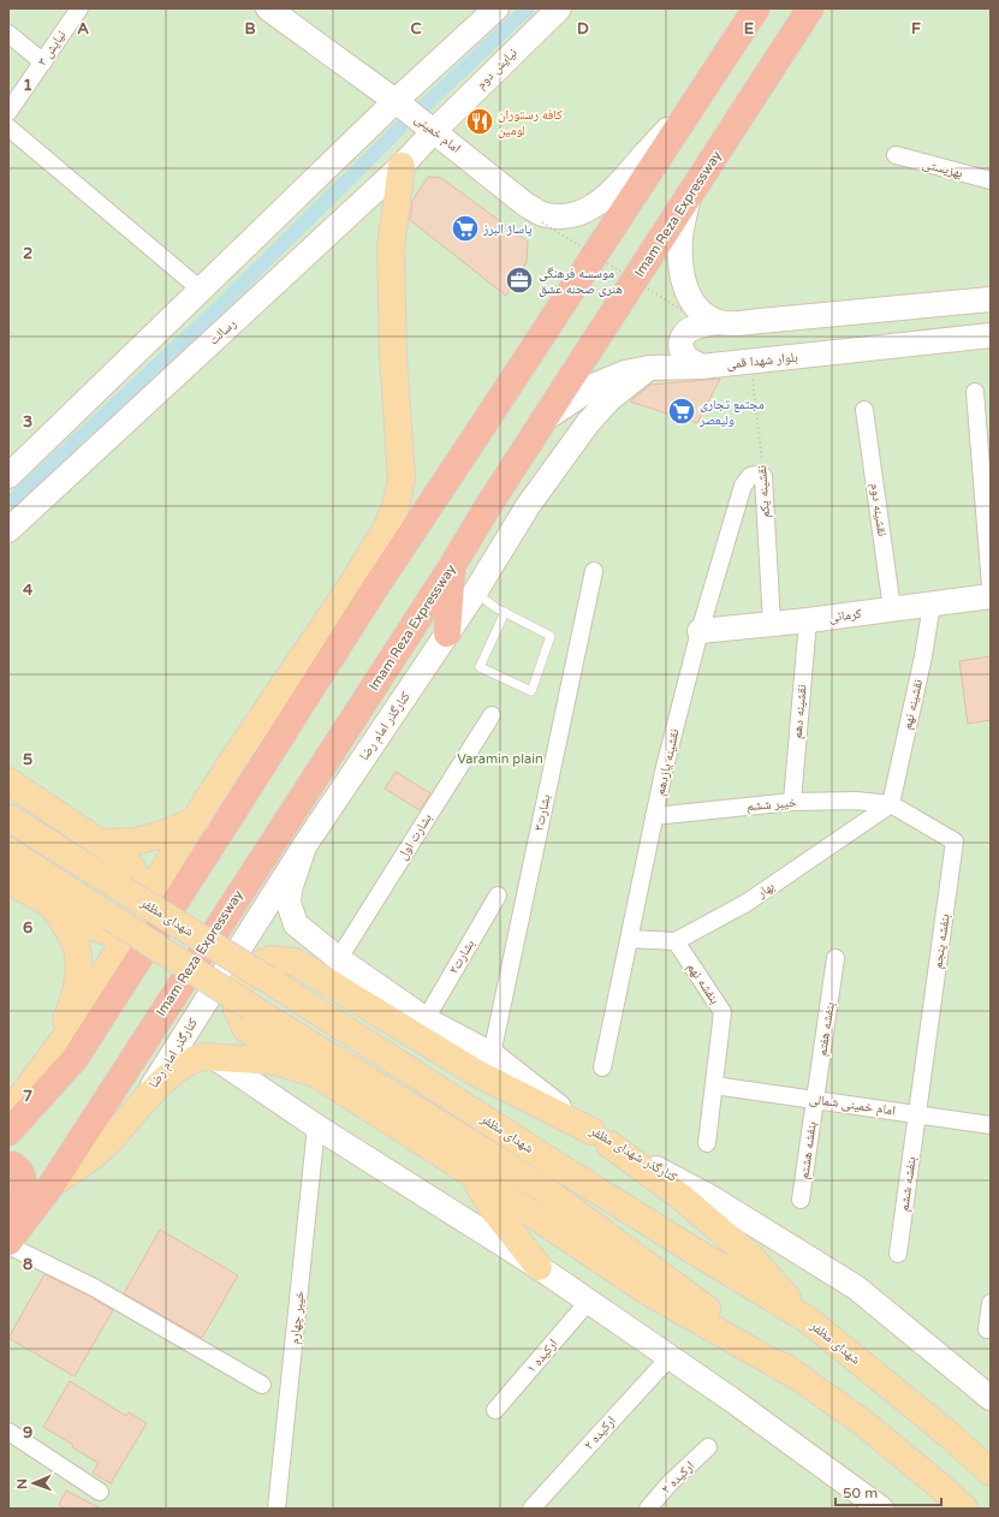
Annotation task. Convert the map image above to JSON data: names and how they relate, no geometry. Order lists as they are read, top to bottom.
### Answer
{
  "streets": {
    "highway": ["Imam Reza Expressway"],
    "main road": [
      "نیایش دوم",
      "امام خمینی",
      "رسالت",
      "بلوار شهدا قمی",
      "کرمانی",
      "کنارگذر امام رضا",
      "شهدای مظفر",
      "کنارگذر شهدای مظفر"
    ],
    "street": [
      "نیایش ۳",
      "بهزیستی",
      "نقشینه یکم",
      "نقشینه دوم",
      "نقشینه نهم",
      "نقشینه دهم",
      "نقشینه یازدهم",
      "خیبر ششم",
      "بشارت۳",
      "بشارت اول",
      "بهار",
      "بنفشه پنجم",
      "بشارت۲",
      "بنفشه نهم",
      "بنفشه هفتم",
      "امام خمینی شمالی",
      "بنفشه هشتم",
      "بنفشه ششم",
      "خیبر چهارم",
      "ارکیده ۱",
      "ارکیده ۲",
      "ارکیده ۳"
    ]
  },
  "crossings": [
    ["نیایش دوم", "امام خمینی"],
    ["نیایش دوم", "رسالت"],
    ["امام خمینی", "رسالت"],
    ["Imam Reza Expressway", "بلوار شهدا قمی"],
    ["بلوار شهدا قمی", "نقشینه یکم"],
    ["بلوار شهدا قمی", "کنارگذر امام رضا"],
    ["نقشینه یکم", "کرمانی"],
    ["نقشینه یکم", "نقشینه یازدهم"],
    ["نقشینه دوم", "کرمانی"],
    ["کرمانی", "نقشینه نهم"],
    ["کرمانی", "نقشینه دهم"],
    ["کرمانی", "نقشینه یازدهم"],
    ["نقشینه نهم", "خیبر ششم"],
    ["نقشینه نهم", "بهار"],
    ["نقشینه نهم", "بنفشه پنجم"],
    ["نقشینه دهم", "خیبر ششم"],
    ["کنارگذر امام رضا", "کنارگذر شهدای مظفر"],
    ["نقشینه یازدهم", "خیبر ششم"],
    ["خیبر ششم", "بهار"],
    ["خیبر ششم", "بنفشه پنجم"],
    ["بشارت۳", "کنارگذر شهدای مظفر"],
    ["بشارت اول", "کنارگذر شهدای مظفر"],
    ["بهار", "بنفشه پنجم"],
    ["بهار", "بنفشه نهم"],
    ["بنفشه پنجم", "امام خمینی شمالی"],
    ["بنفشه پنجم", "بنفشه ششم"],
    ["بشارت۲", "کنارگذر شهدای مظفر"],
    ["بنفشه نهم", "امام خمینی شمالی"],
    ["بنفشه هفتم", "امام خمینی شمالی"],
    ["بنفشه هفتم", "بنفشه هشتم"],
    ["امام خمینی شمالی", "بنفشه هشتم"],
    ["امام خمینی شمالی", "بنفشه ششم"]
  ],
  "parks": ["Varamin plain"],
  "places": {
    "restaurant": ["کافه رستوران لومین"],
    "supermarket": ["پاساژ البرز", "مجتمع تجاری ولیعصر"],
    "office": ["موسسه فرهنگی هنری صحنه عشق"]
  },
  "scale_bar": "50 m",
  "north": "left",
  "grid": {
    "columns": [
      "A",
      "B",
      "C",
      "D",
      "E",
      "F"
    ],
    "rows": [
      "1",
      "2",
      "3",
      "4",
      "5",
      "6",
      "7",
      "8",
      "9"
    ]
  }
}
